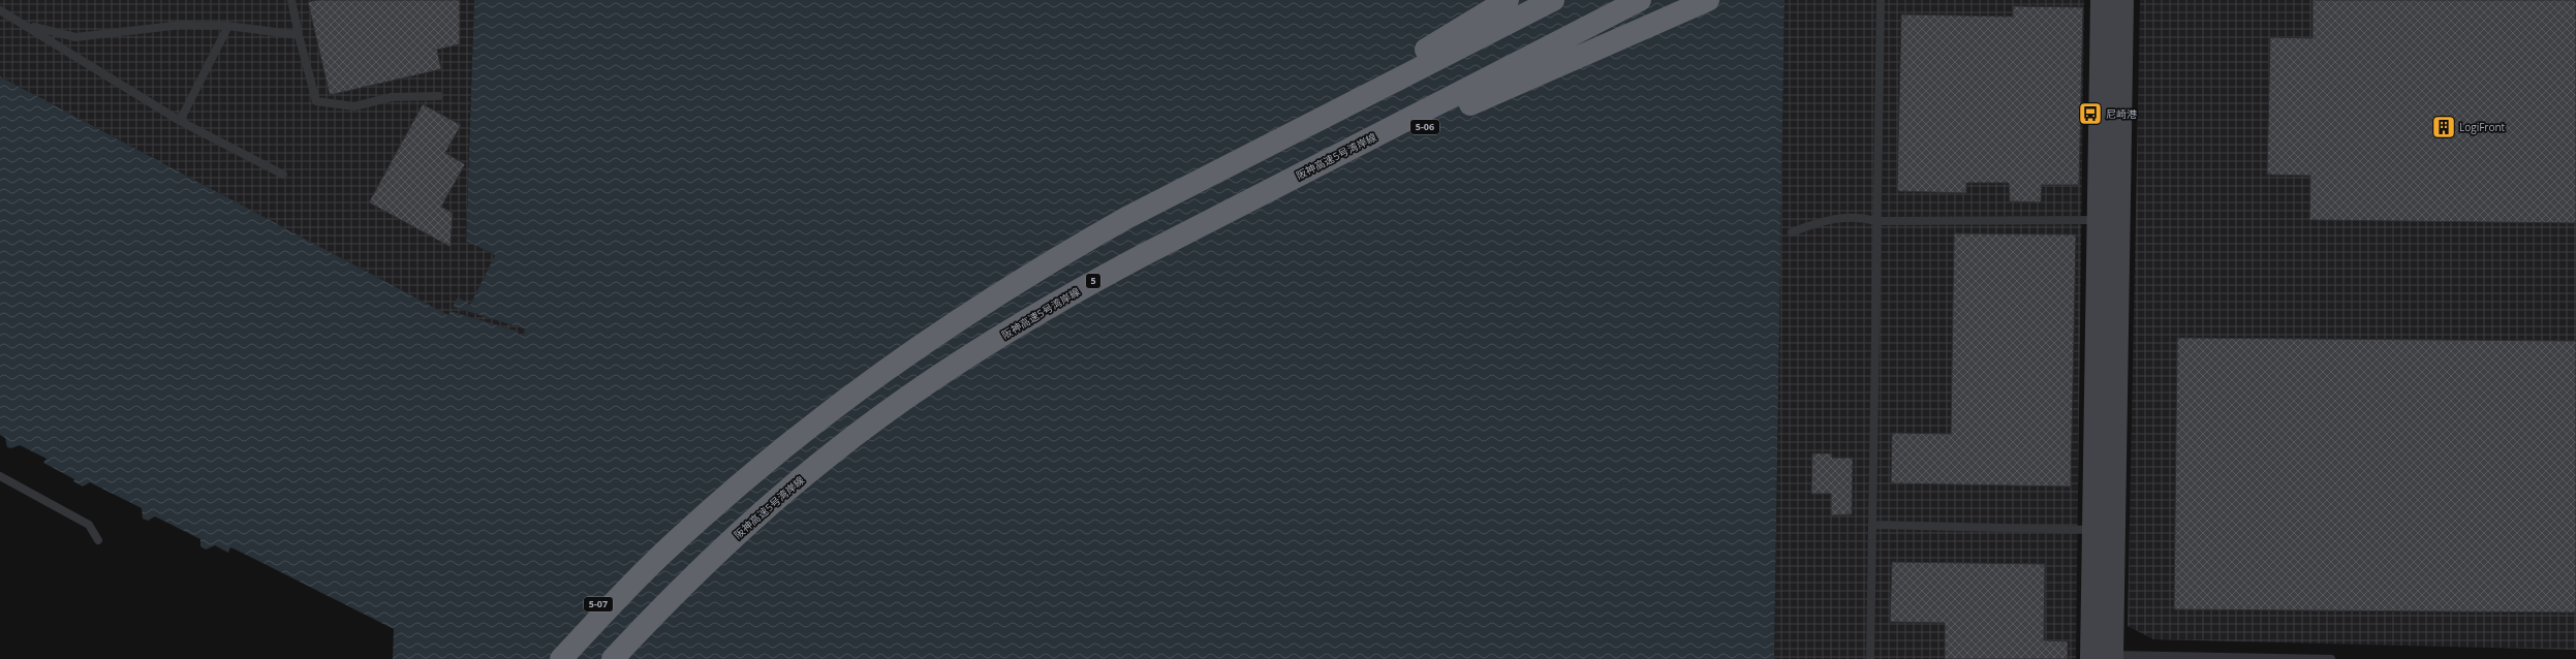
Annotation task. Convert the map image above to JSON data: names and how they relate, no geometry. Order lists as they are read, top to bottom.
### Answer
{
  "streets": {
    "highway": [
      "5-06",
      "阪神高速5号湾岸線",
      "5",
      "5-07"
    ]
  },
  "crossings": [
    ["5-06", "阪神高速5号湾岸線"]
  ],
  "places": {
    "bus stop": ["尼崎港"],
    "building": ["LogiFront"]
  }
}
